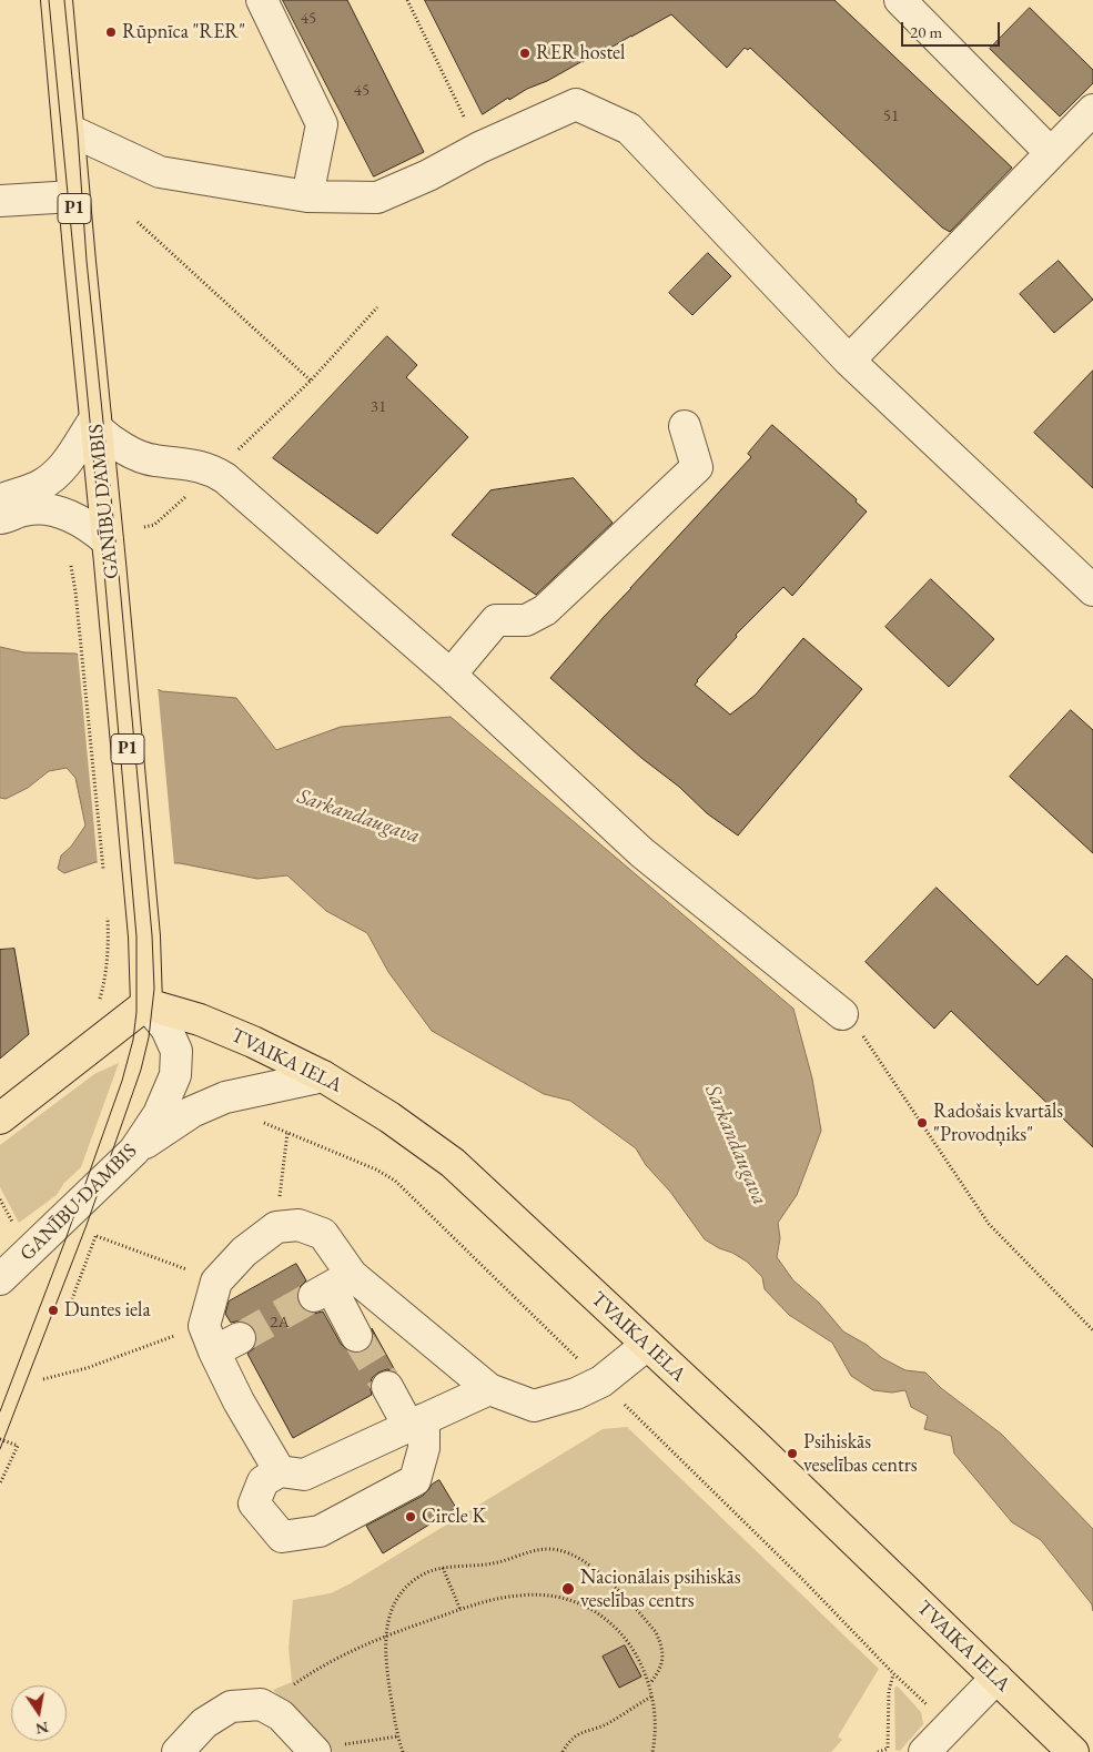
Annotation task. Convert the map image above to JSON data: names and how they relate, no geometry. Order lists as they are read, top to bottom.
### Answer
{
  "streets": {
    "main road": ["P1", "GANĪBU DAMBIS", "TVAIKA IELA"]
  },
  "crossings": [
    ["GANĪBU DAMBIS", "TVAIKA IELA"]
  ],
  "water": ["Sarkandaugava"],
  "places": [
    "Rūpnīca \"RER\"",
    "RER hostel",
    "Radošais kvartāls \"Provodņiks\"",
    "Duntes iela",
    "Psihiskās veselības centrs",
    "Circle K",
    "Nacionālais psihiskās veselības centrs"
  ],
  "house_numbers": [
    "45",
    "45",
    "51",
    "31",
    "2A"
  ],
  "scale_bar": "20 m",
  "north": "bottom"
}
